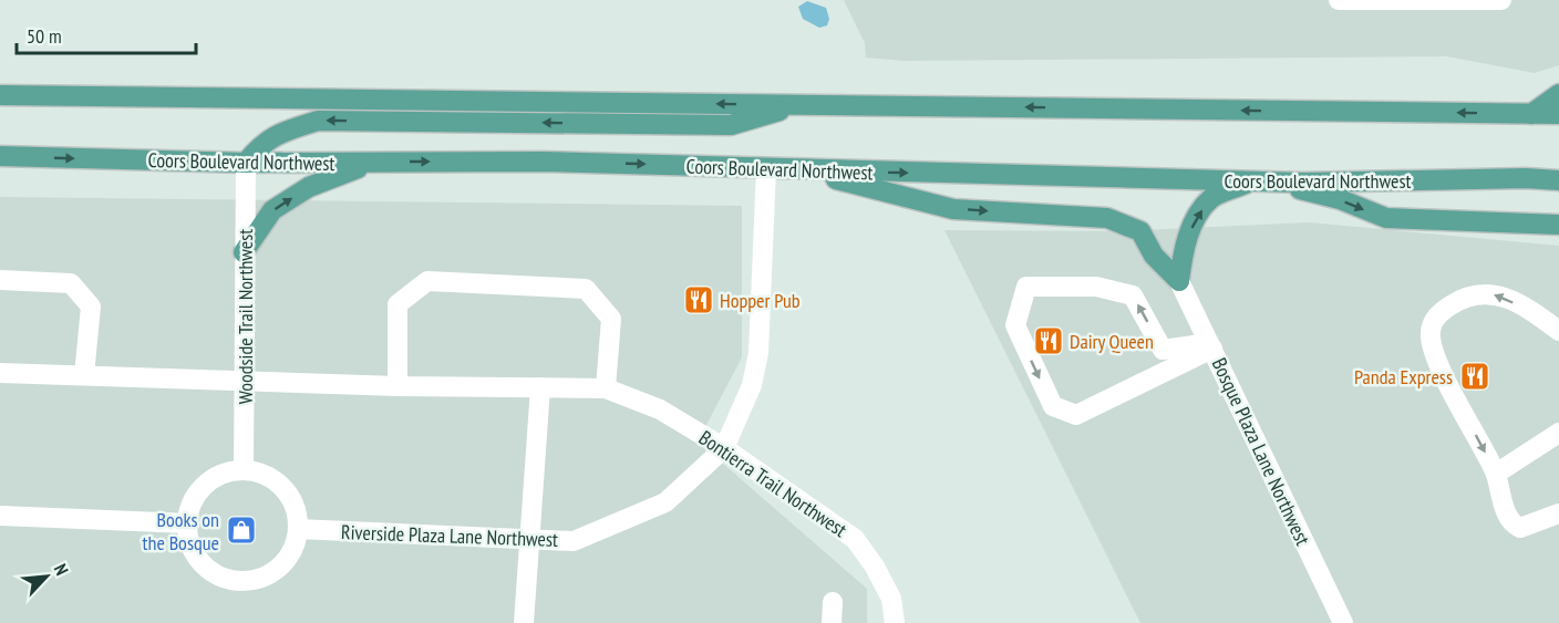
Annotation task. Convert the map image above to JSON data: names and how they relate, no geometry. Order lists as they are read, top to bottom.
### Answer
{
  "streets": {
    "main road": ["Coors Boulevard Northwest"],
    "street": [
      "Woodside Trail Northwest",
      "Bosque Plaza Lane Northwest",
      "Bontierra Trail Northwest",
      "Riverside Plaza Lane Northwest"
    ]
  },
  "crossings": [
    ["Coors Boulevard Northwest", "Woodside Trail Northwest"],
    ["Coors Boulevard Northwest", "Riverside Plaza Lane Northwest"],
    ["Woodside Trail Northwest", "Riverside Plaza Lane Northwest"],
    ["Bontierra Trail Northwest", "Riverside Plaza Lane Northwest"]
  ],
  "places": {
    "restaurant": ["Hopper Pub", "Dairy Queen", "Panda Express"],
    "shop": ["Books on the Bosque"]
  },
  "scale_bar": "50 m",
  "north": "top right"
}
